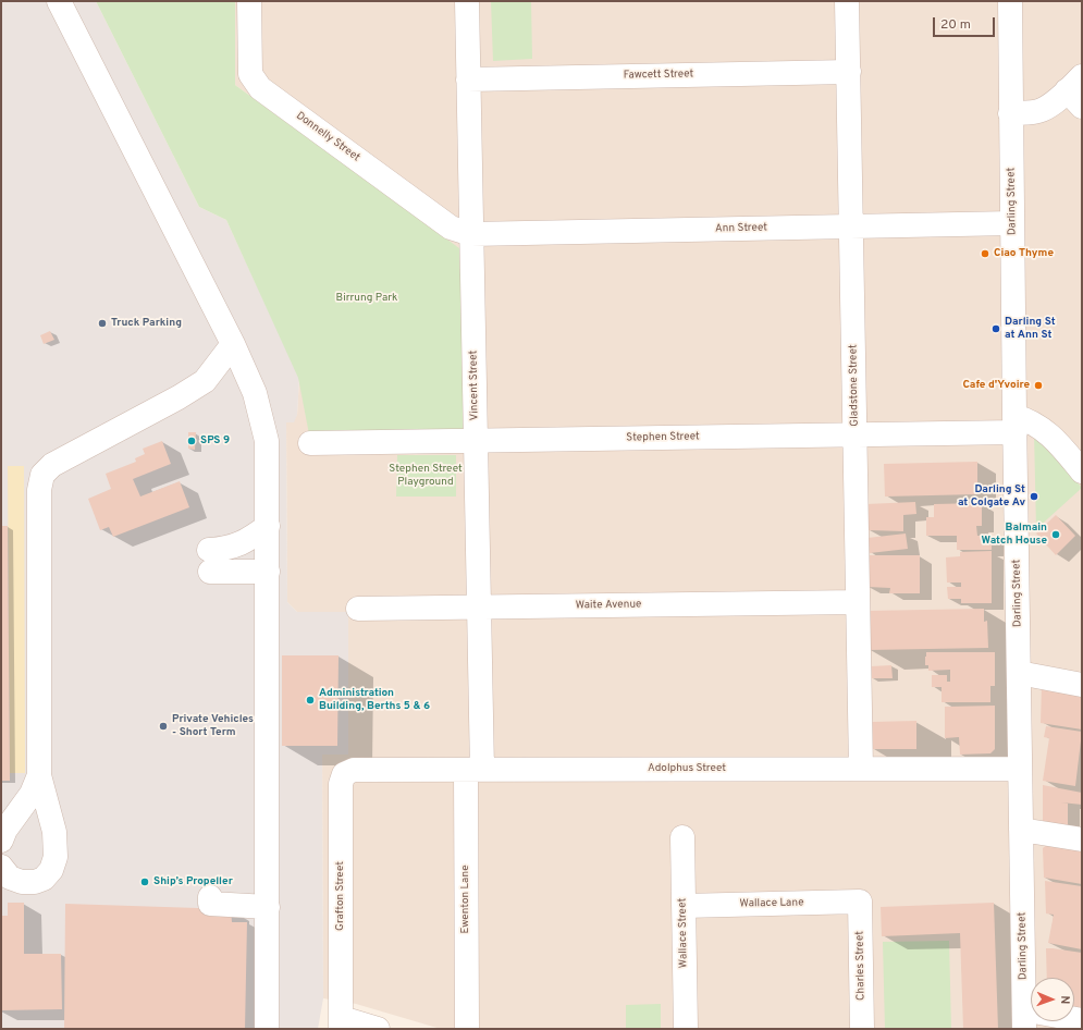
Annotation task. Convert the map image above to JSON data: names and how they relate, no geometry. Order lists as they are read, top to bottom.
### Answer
{
  "streets": {
    "street": [
      "Fawcett Street",
      "Donnelly Street",
      "Darling Street",
      "Ann Street",
      "Vincent Street",
      "Gladstone Street",
      "Stephen Street",
      "Waite Avenue",
      "Adolphus Street",
      "Grafton Street",
      "Ewenton Lane",
      "Wallace Lane",
      "Wallace Street",
      "Charles Street"
    ]
  },
  "crossings": [
    ["Fawcett Street", "Vincent Street"],
    ["Fawcett Street", "Gladstone Street"],
    ["Donnelly Street", "Ann Street"],
    ["Donnelly Street", "Vincent Street"],
    ["Darling Street", "Ann Street"],
    ["Darling Street", "Stephen Street"],
    ["Darling Street", "Adolphus Street"],
    ["Ann Street", "Vincent Street"],
    ["Ann Street", "Gladstone Street"],
    ["Vincent Street", "Stephen Street"],
    ["Vincent Street", "Waite Avenue"],
    ["Vincent Street", "Adolphus Street"],
    ["Vincent Street", "Ewenton Lane"],
    ["Gladstone Street", "Stephen Street"],
    ["Gladstone Street", "Waite Avenue"],
    ["Gladstone Street", "Adolphus Street"],
    ["Adolphus Street", "Grafton Street"],
    ["Adolphus Street", "Ewenton Lane"],
    ["Wallace Lane", "Wallace Street"],
    ["Wallace Lane", "Charles Street"]
  ],
  "parks": ["Birrung Park", "Stephen Street Playground"],
  "places": [
    "Ciao Thyme",
    "Truck Parking",
    "Darling St at Ann St",
    "Cafe d'Yvoire",
    "SPS 9",
    "Darling St at Colgate Av",
    "Balmain Watch House",
    "Administration Building, Berths 5 & 6",
    "Private Vehicles - Short Term",
    "Ship’s Propeller"
  ],
  "scale_bar": "20 m",
  "north": "right"
}
